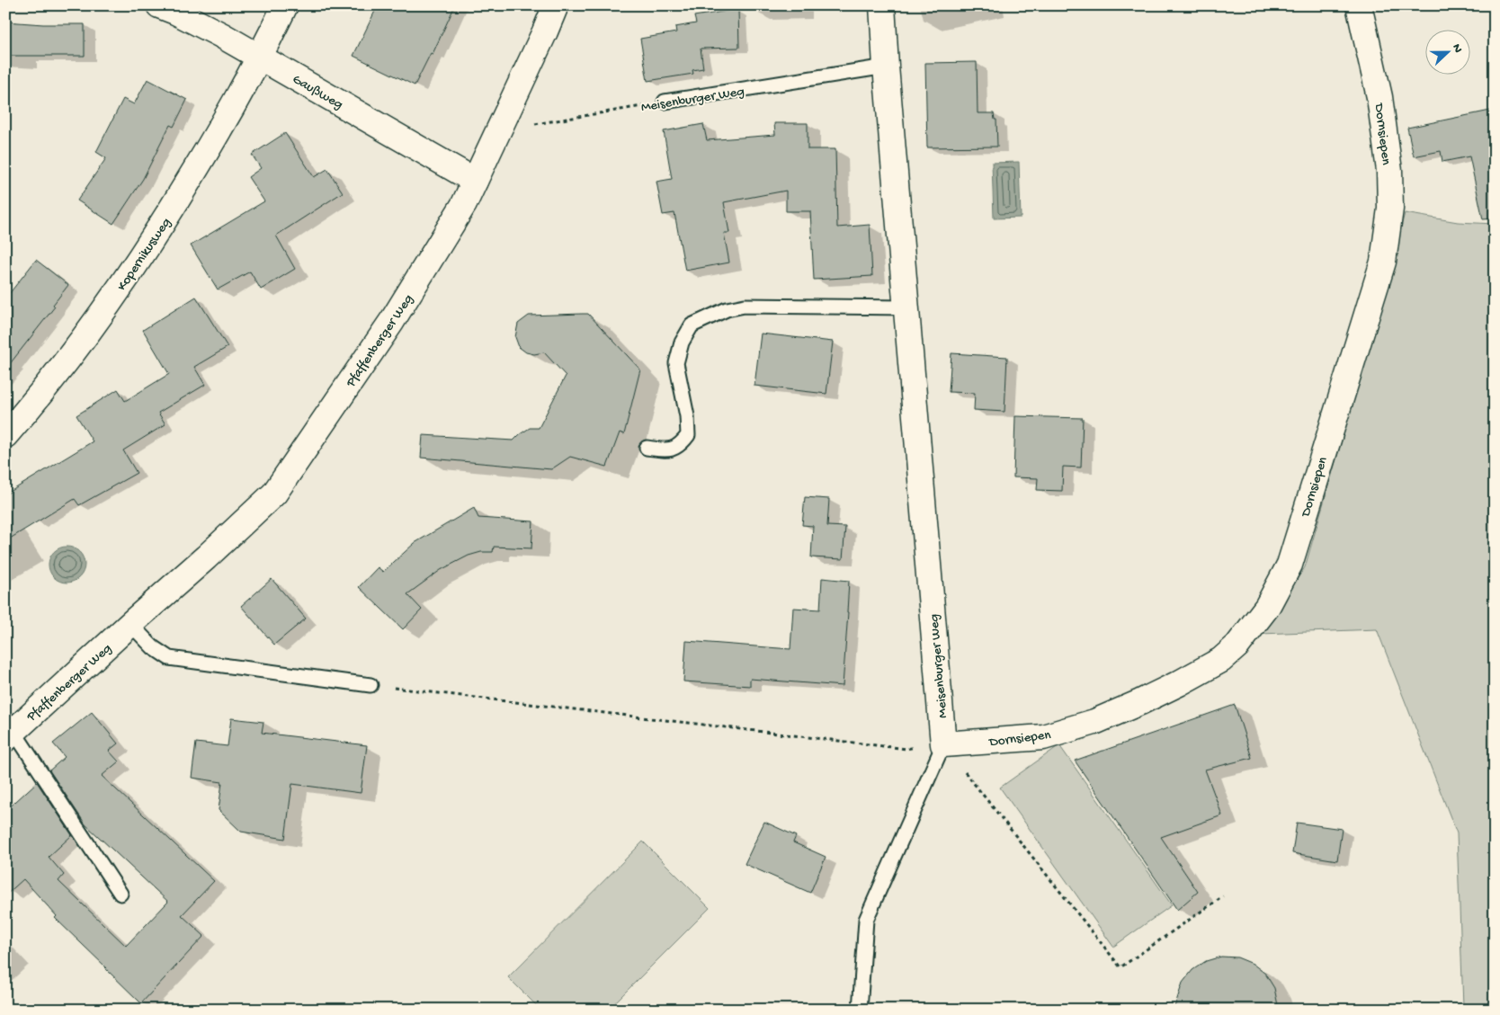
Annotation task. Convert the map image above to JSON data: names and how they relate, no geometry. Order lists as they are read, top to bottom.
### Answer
{
  "streets": {
    "street": [
      "Gaußweg",
      "Meisenburger Weg",
      "Dornsiepen",
      "Kopernikusweg",
      "Pfaffenberger Weg"
    ]
  },
  "crossings": [
    ["Gaußweg", "Kopernikusweg"],
    ["Gaußweg", "Pfaffenberger Weg"],
    ["Meisenburger Weg", "Dornsiepen"],
    ["Meisenburger Weg", "Pfaffenberger Weg"]
  ],
  "north": "right"
}
